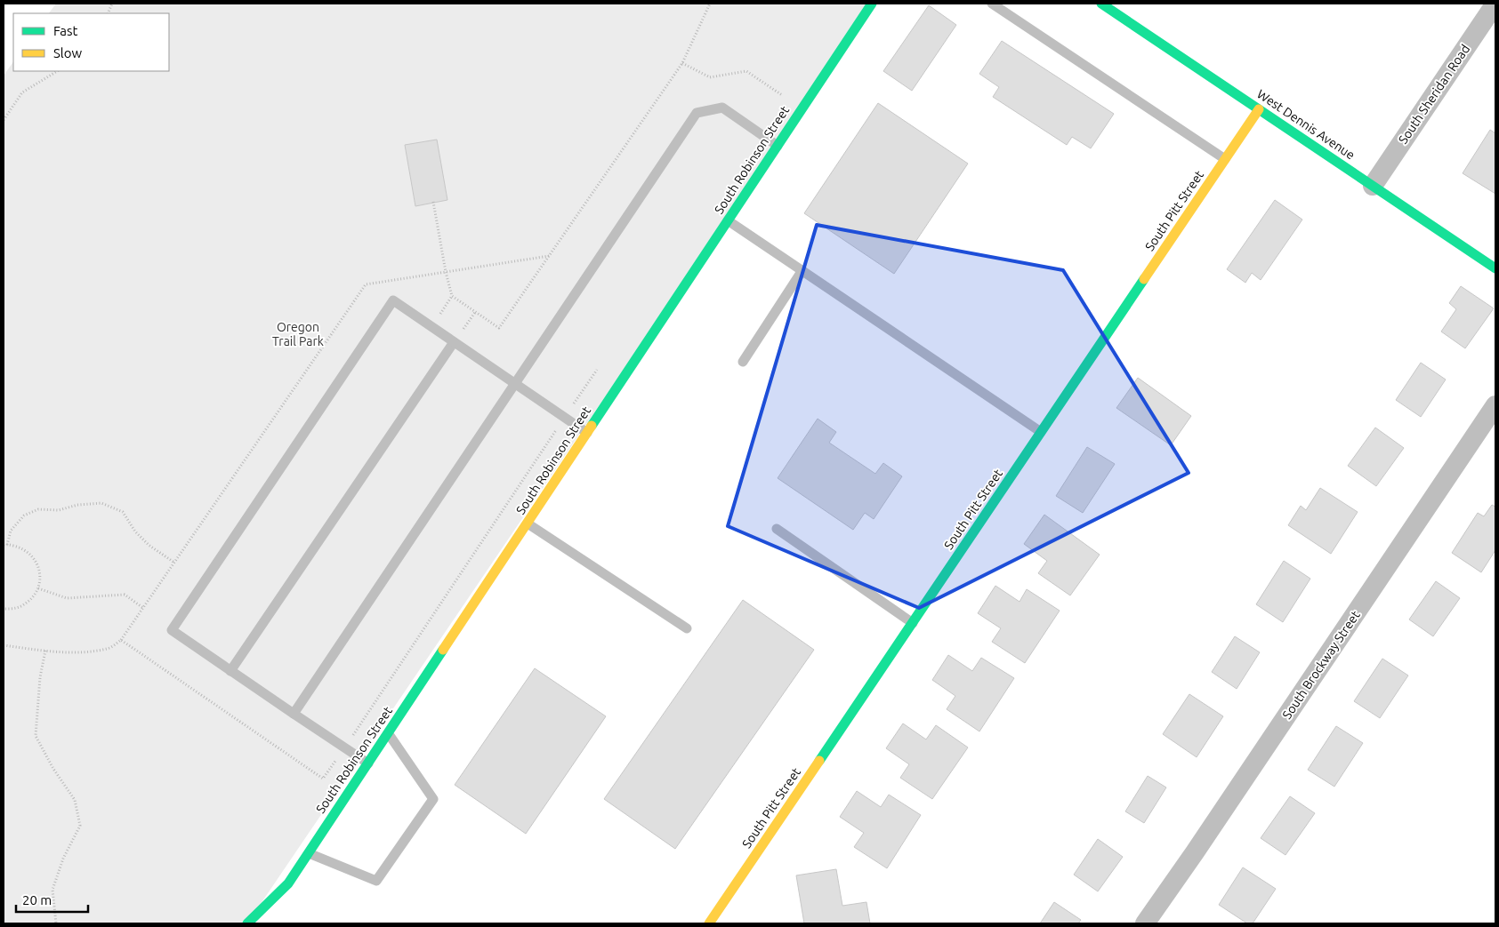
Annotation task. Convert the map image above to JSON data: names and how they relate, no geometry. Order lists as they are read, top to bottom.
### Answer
{
  "streets": {
    "street": [
      "South Sheridan Road",
      "West Dennis Avenue",
      "South Robinson Street",
      "South Pitt Street",
      "South Brockway Street"
    ]
  },
  "crossings": [
    ["South Sheridan Road", "West Dennis Avenue"],
    ["West Dennis Avenue", "South Pitt Street"]
  ],
  "parks": ["Oregon Trail Park"],
  "legend": ["Fast", "Slow"],
  "scale_bar": "20 m"
}
